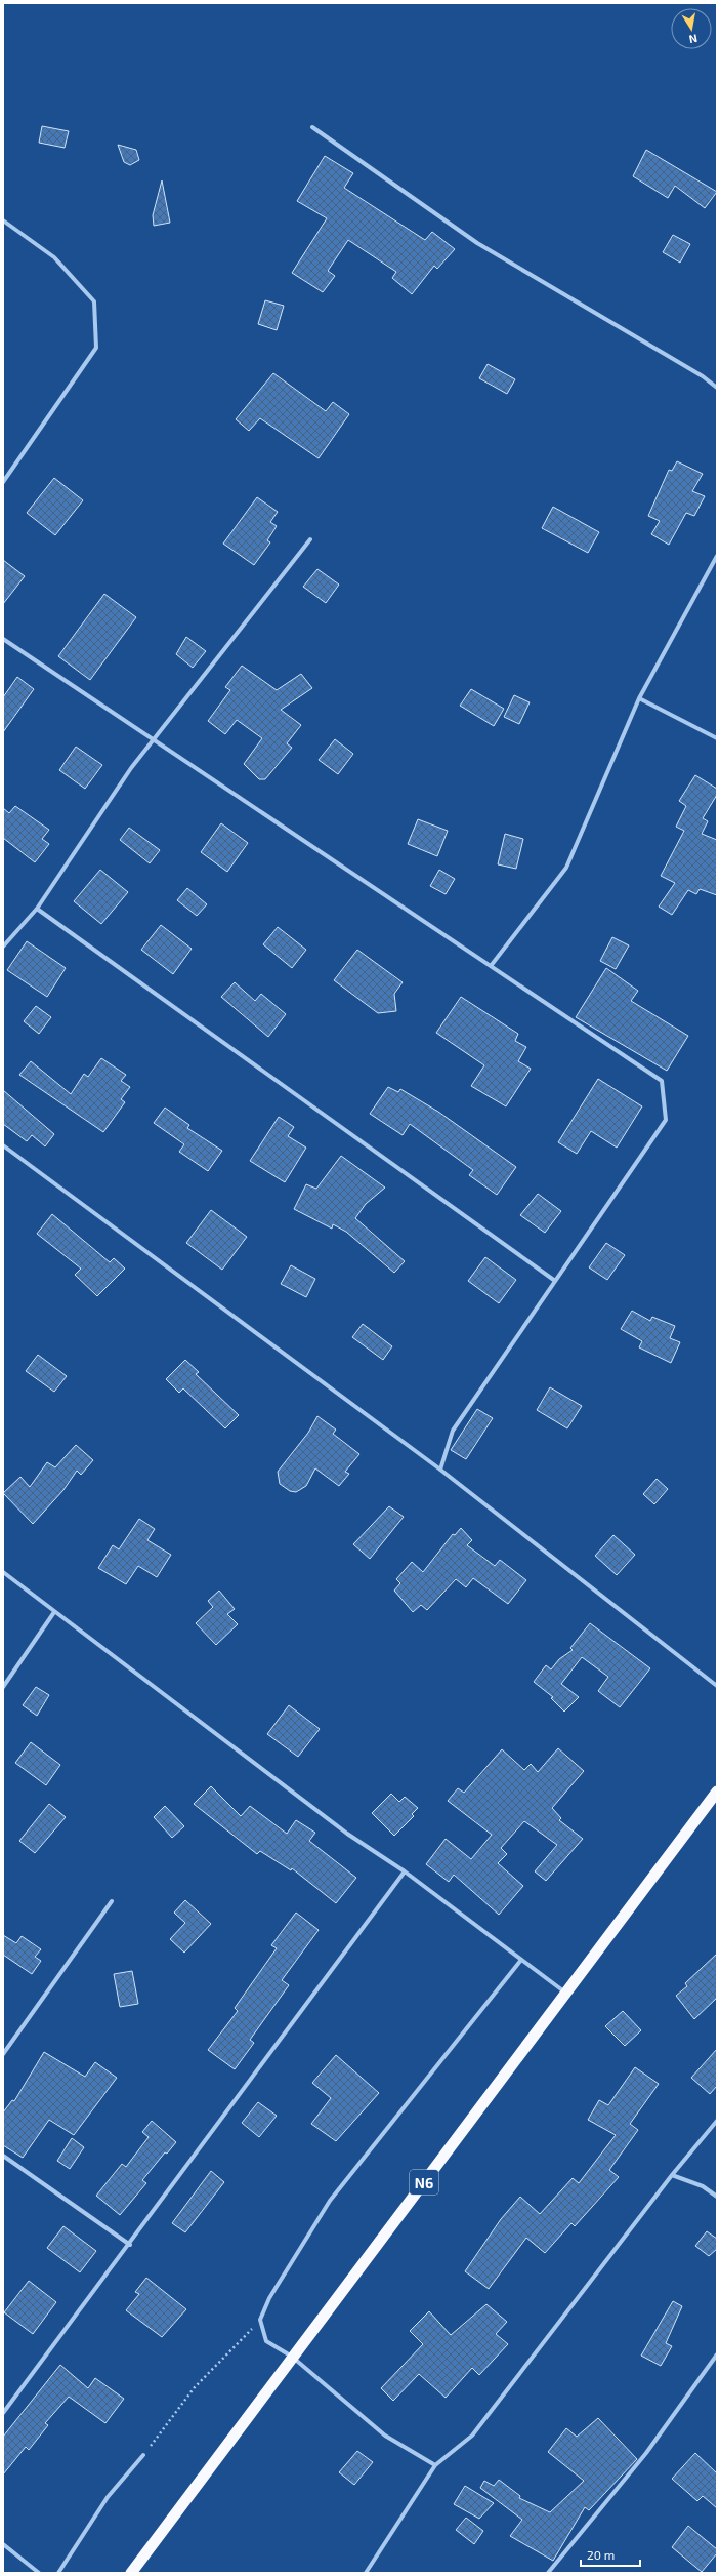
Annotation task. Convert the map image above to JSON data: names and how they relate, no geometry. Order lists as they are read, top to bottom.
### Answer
{
  "streets": {
    "highway": ["N6"]
  },
  "scale_bar": "20 m",
  "north": "bottom"
}
